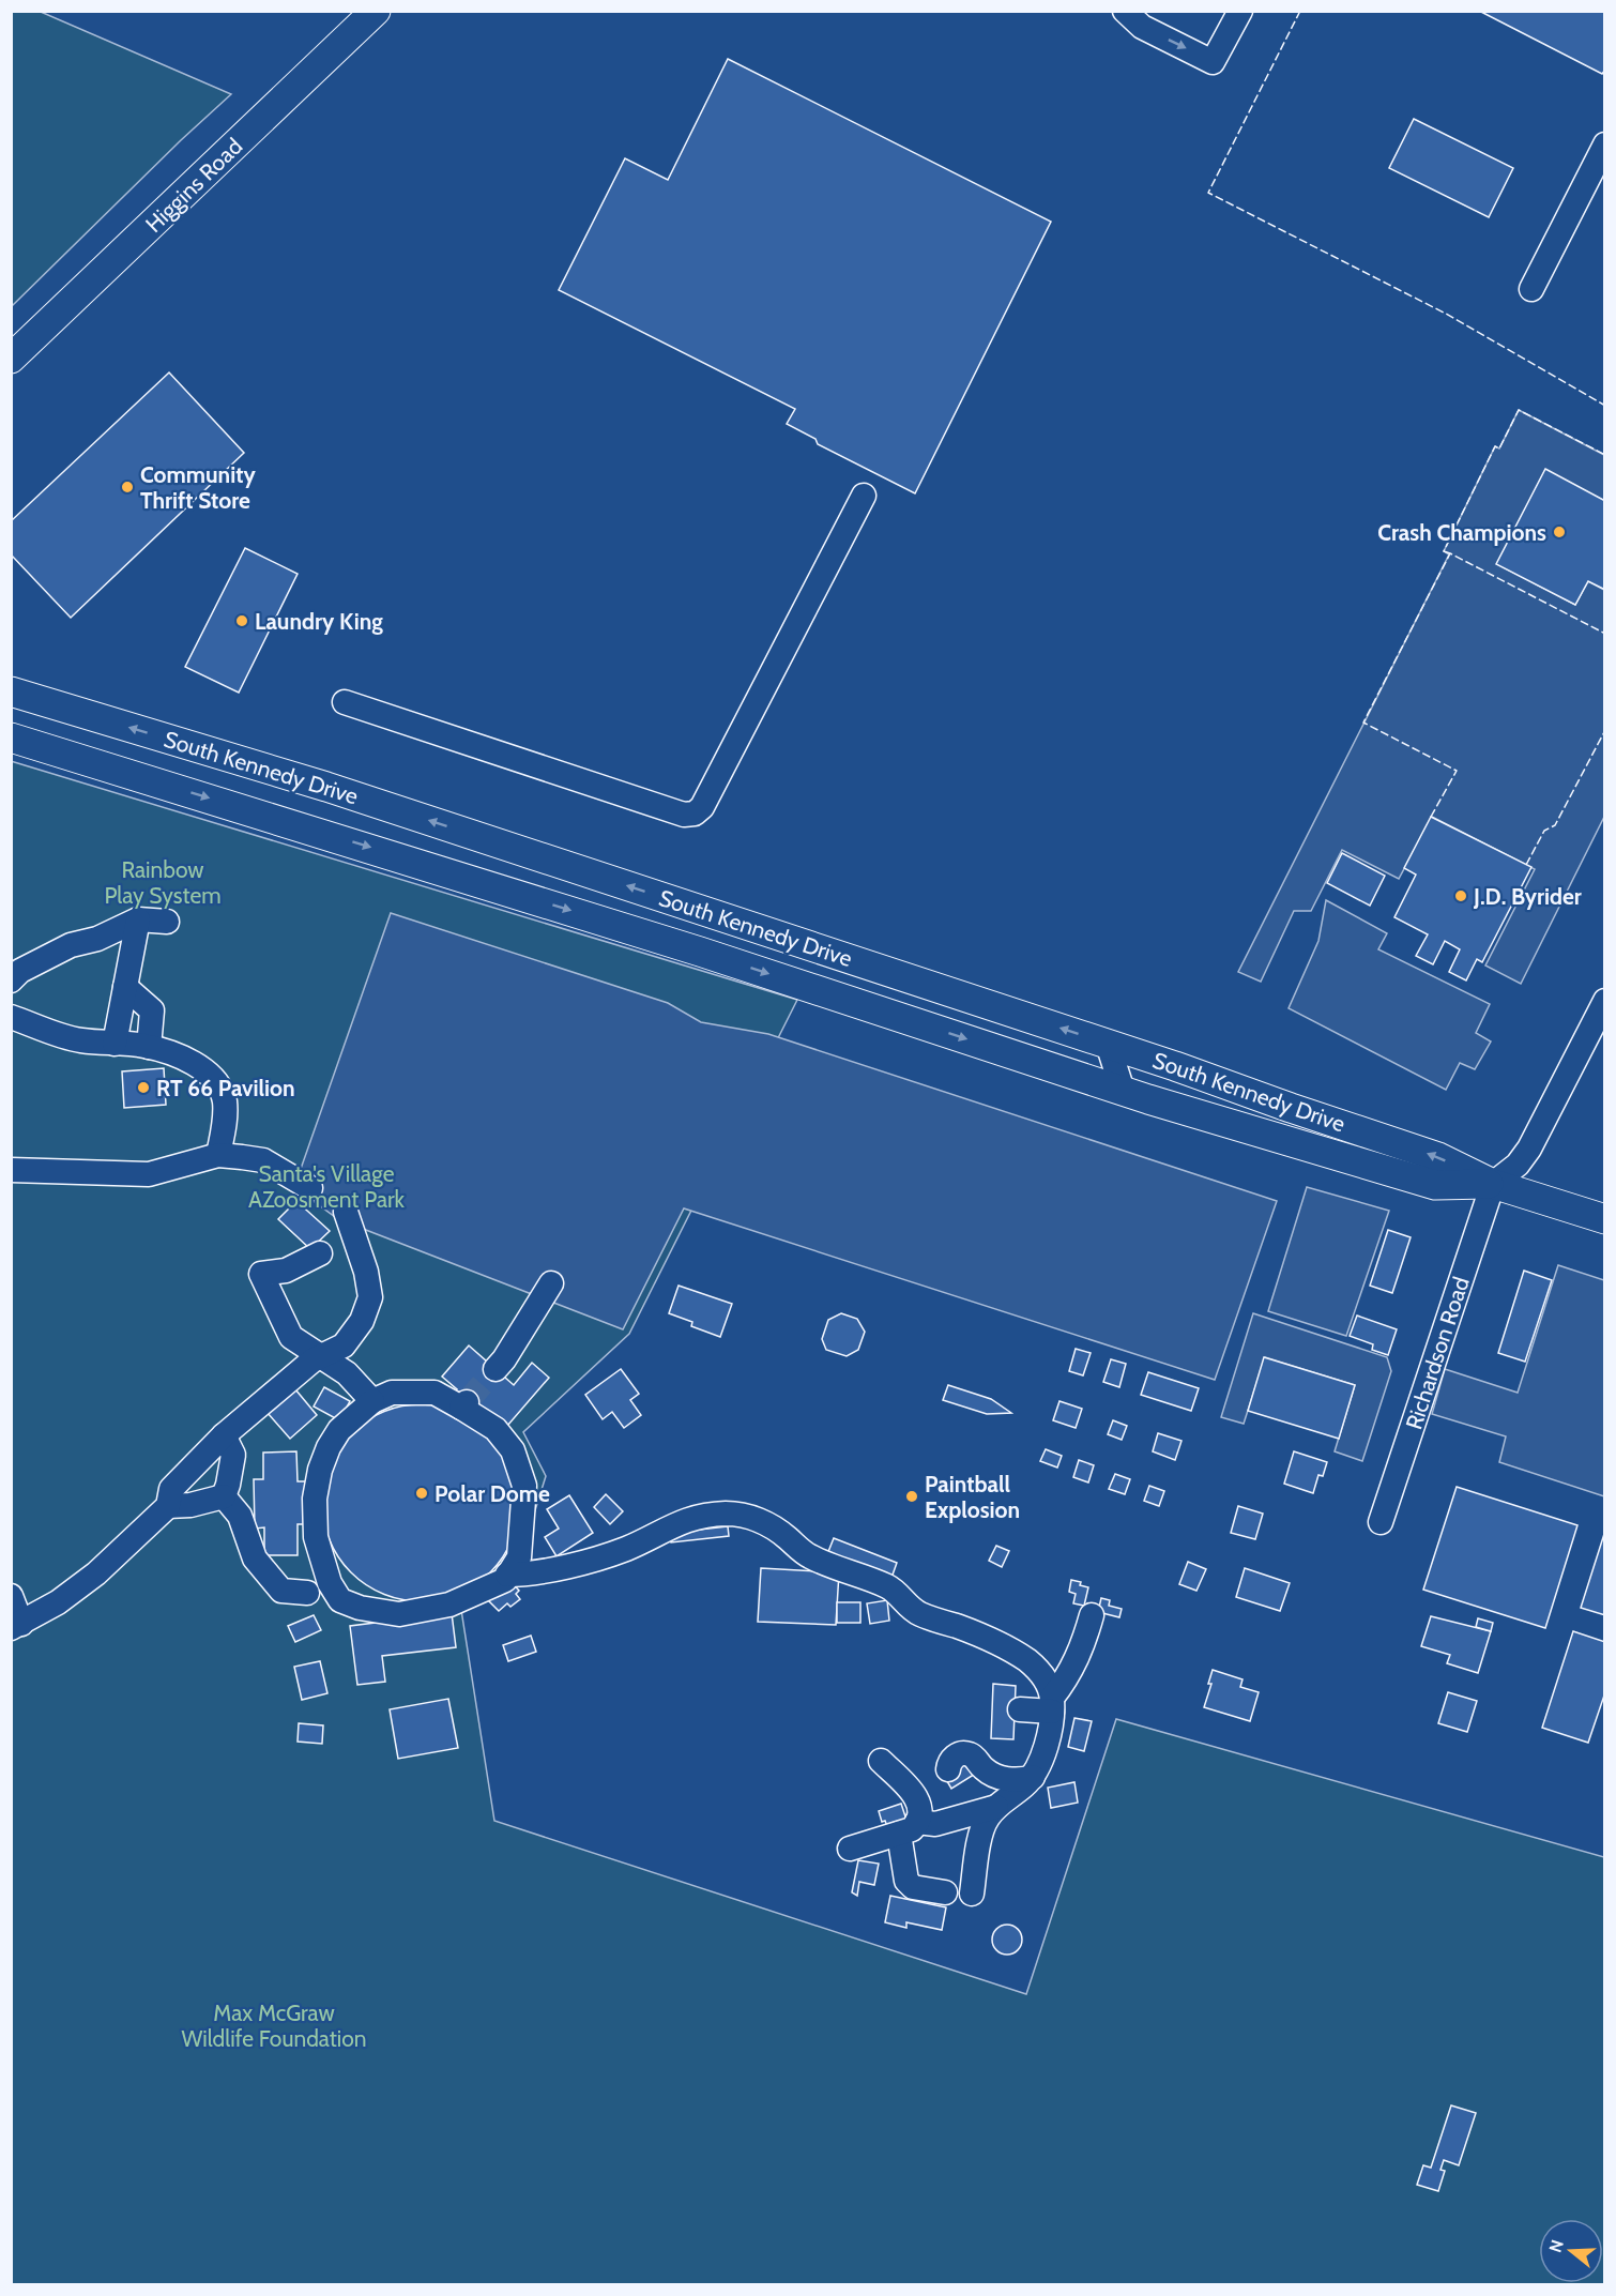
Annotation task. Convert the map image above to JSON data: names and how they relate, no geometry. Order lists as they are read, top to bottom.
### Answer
{
  "streets": {
    "main road": ["Higgins Road", "South Kennedy Drive"],
    "street": ["Richardson Road"]
  },
  "crossings": [
    ["South Kennedy Drive", "Richardson Road"]
  ],
  "parks": ["Rainbow Play System", "Santa's Village AZoosment Park", "Max McGraw Wildlife Foundation"],
  "places": [
    "Community Thrift Store",
    "Crash Champions",
    "Laundry King",
    "J.D. Byrider",
    "RT 66 Pavilion",
    "Polar Dome",
    "Paintball Explosion"
  ],
  "north": "left"
}
